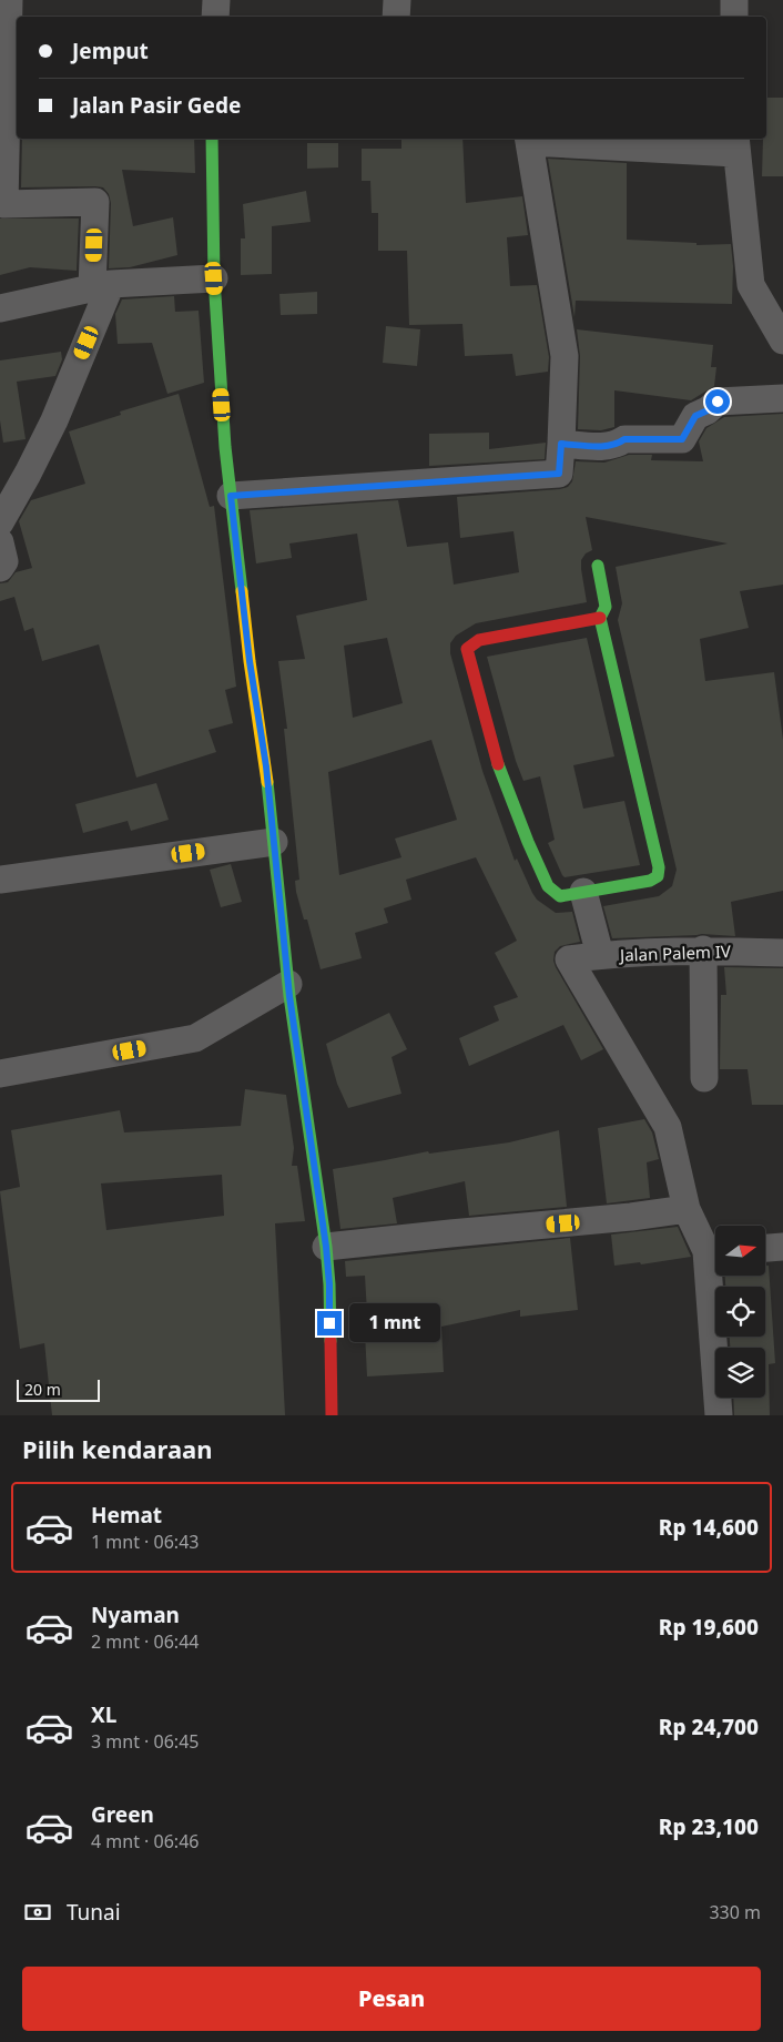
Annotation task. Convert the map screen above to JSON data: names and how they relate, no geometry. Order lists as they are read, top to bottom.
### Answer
{
  "streets": {
    "street": ["Jalan Palem IV"]
  },
  "scale_bar": "20 m",
  "north": "right",
  "page": {
    "banner": ["Jemput", "Jalan Pasir Gede"],
    "bubble": "1 mnt",
    "scale": "20 m",
    "heading": "Pilih kendaraan",
    "list": [
      {
        "name": "Hemat",
        "note": "1 mnt · 06:43",
        "value": "Rp 14,600"
      },
      {
        "name": "Nyaman",
        "note": "2 mnt · 06:44",
        "value": "Rp 19,600"
      },
      {
        "name": "XL",
        "note": "3 mnt · 06:45",
        "value": "Rp 24,700"
      },
      {
        "name": "Green",
        "note": "4 mnt · 06:46",
        "value": "Rp 23,100"
      }
    ],
    "pay": ["Tunai", "330 m"],
    "buttons": "Pesan"
  }
}
